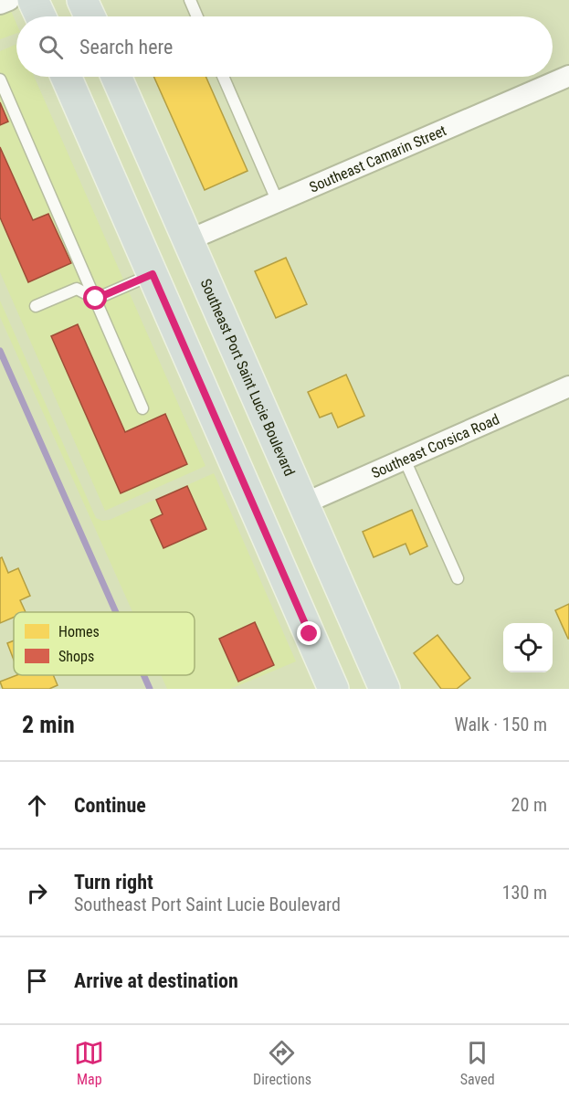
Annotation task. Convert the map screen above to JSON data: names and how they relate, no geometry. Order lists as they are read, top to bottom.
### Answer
{
  "streets": {
    "main road": ["Southeast Port Saint Lucie Boulevard"],
    "street": ["Southeast Camarin Street", "Southeast Corsica Road"]
  },
  "crossings": [
    ["Southeast Camarin Street", "Southeast Port Saint Lucie Boulevard"],
    ["Southeast Port Saint Lucie Boulevard", "Southeast Corsica Road"]
  ],
  "legend": ["Homes", "Shops"],
  "page": {
    "search": "Search here",
    "heading": ["2 min", "Walk · 150 m"],
    "list": [
      ["Continue", "20 m"],
      ["Turn right", "Southeast Port Saint Lucie Boulevard", "130 m"],
      "Arrive at destination"
    ],
    "nav": ["Map", "Directions", "Saved"]
  }
}
